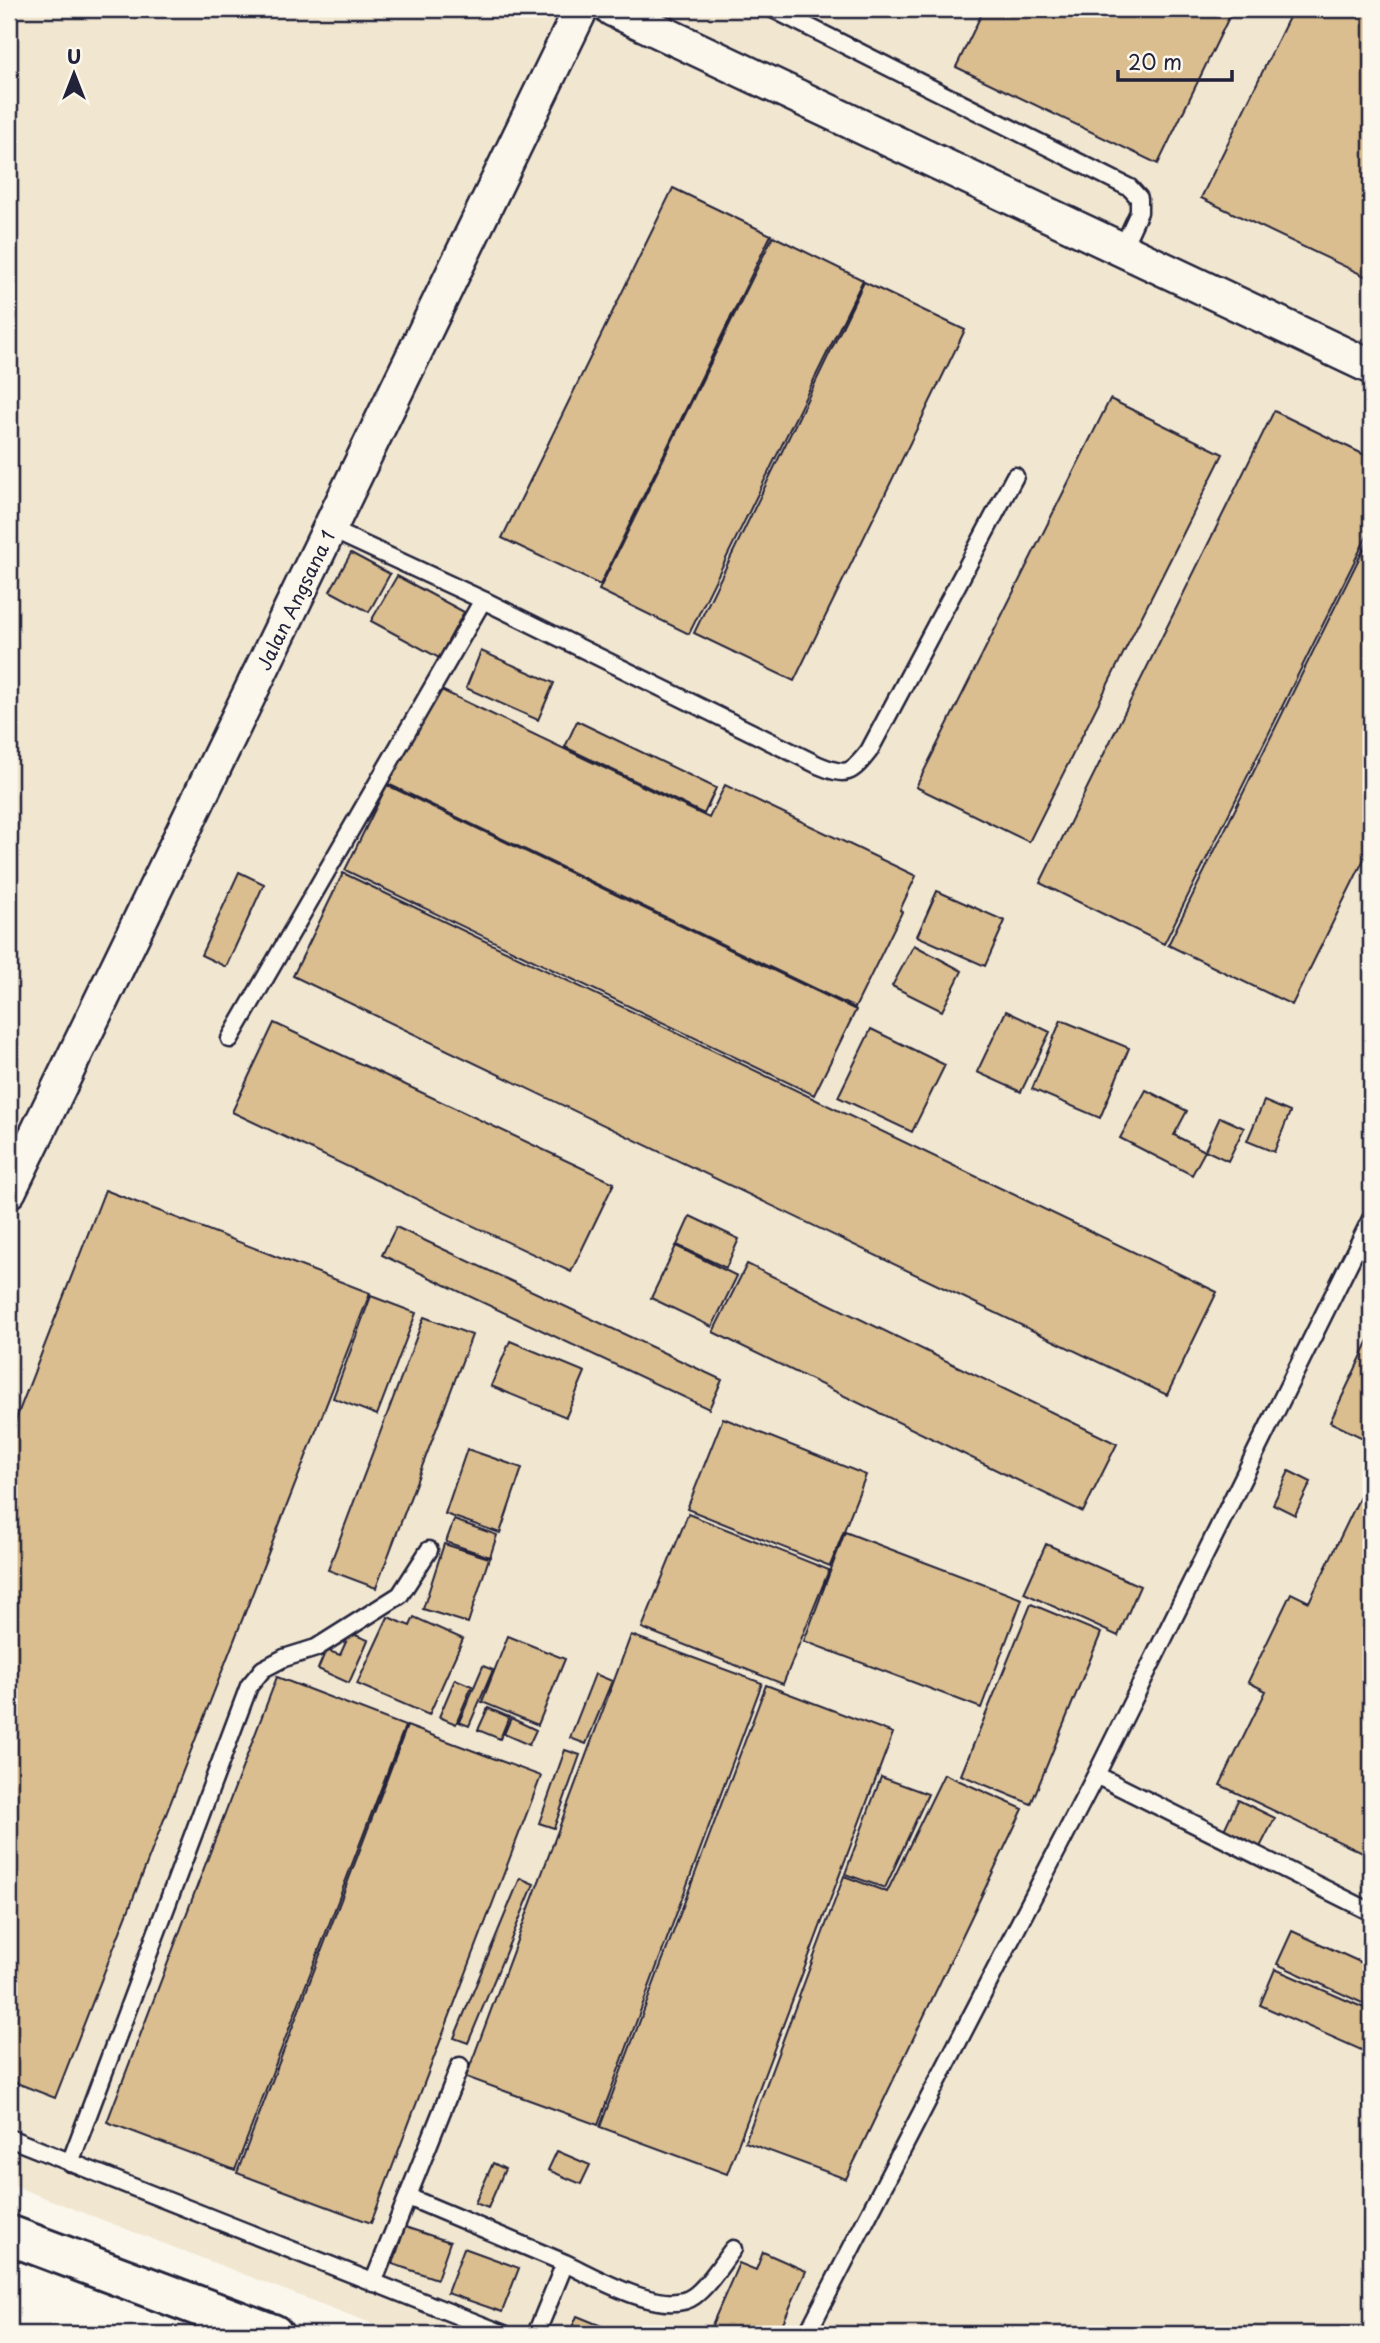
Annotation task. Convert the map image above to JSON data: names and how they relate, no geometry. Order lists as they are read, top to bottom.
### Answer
{
  "streets": {
    "street": ["Jalan Angsana 1"]
  },
  "scale_bar": "20 m",
  "north": "top"
}
